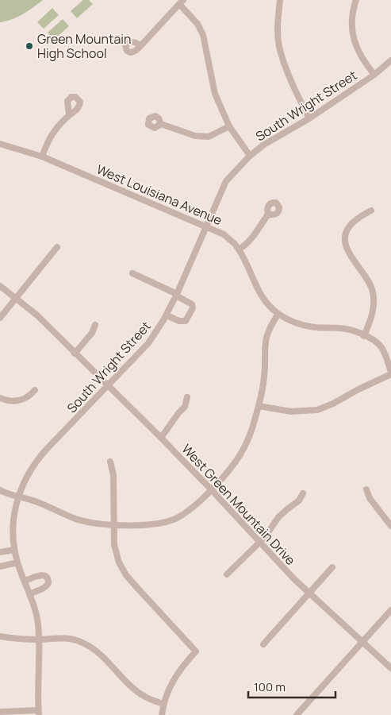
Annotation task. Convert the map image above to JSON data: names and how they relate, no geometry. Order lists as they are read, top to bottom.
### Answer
{
  "streets": {
    "street": ["South Wright Street", "West Louisiana Avenue", "West Green Mountain Drive"]
  },
  "crossings": [
    ["South Wright Street", "West Louisiana Avenue"],
    ["South Wright Street", "West Green Mountain Drive"]
  ],
  "places": ["Green Mountain High School"],
  "scale_bar": "100 m"
}
